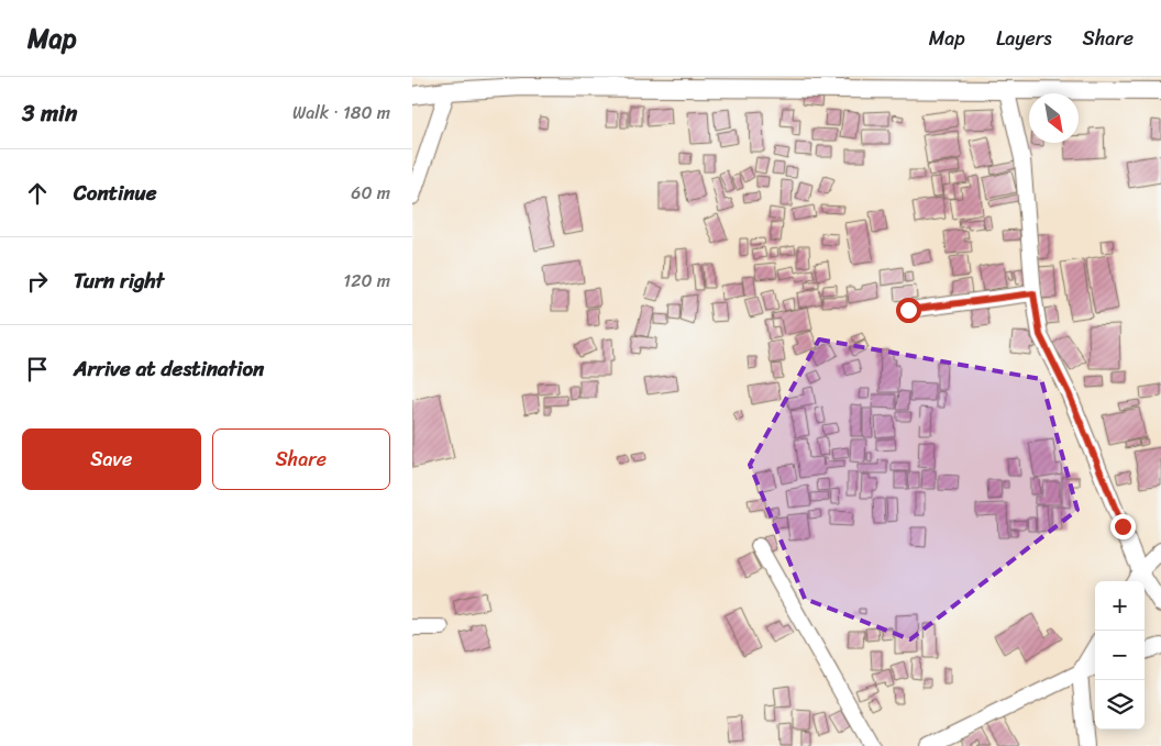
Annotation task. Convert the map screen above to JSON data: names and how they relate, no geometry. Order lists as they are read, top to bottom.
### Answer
{
  "north": "bottom right",
  "page": {
    "header": "Map",
    "nav": ["Map", "Layers", "Share"],
    "heading": ["3 min", "Walk · 180 m"],
    "list": [
      ["Continue", "60 m"],
      ["Turn right", "120 m"],
      "Arrive at destination"
    ],
    "buttons": ["Save", "Share"],
    "map_buttons": ["+", "−"]
  }
}
